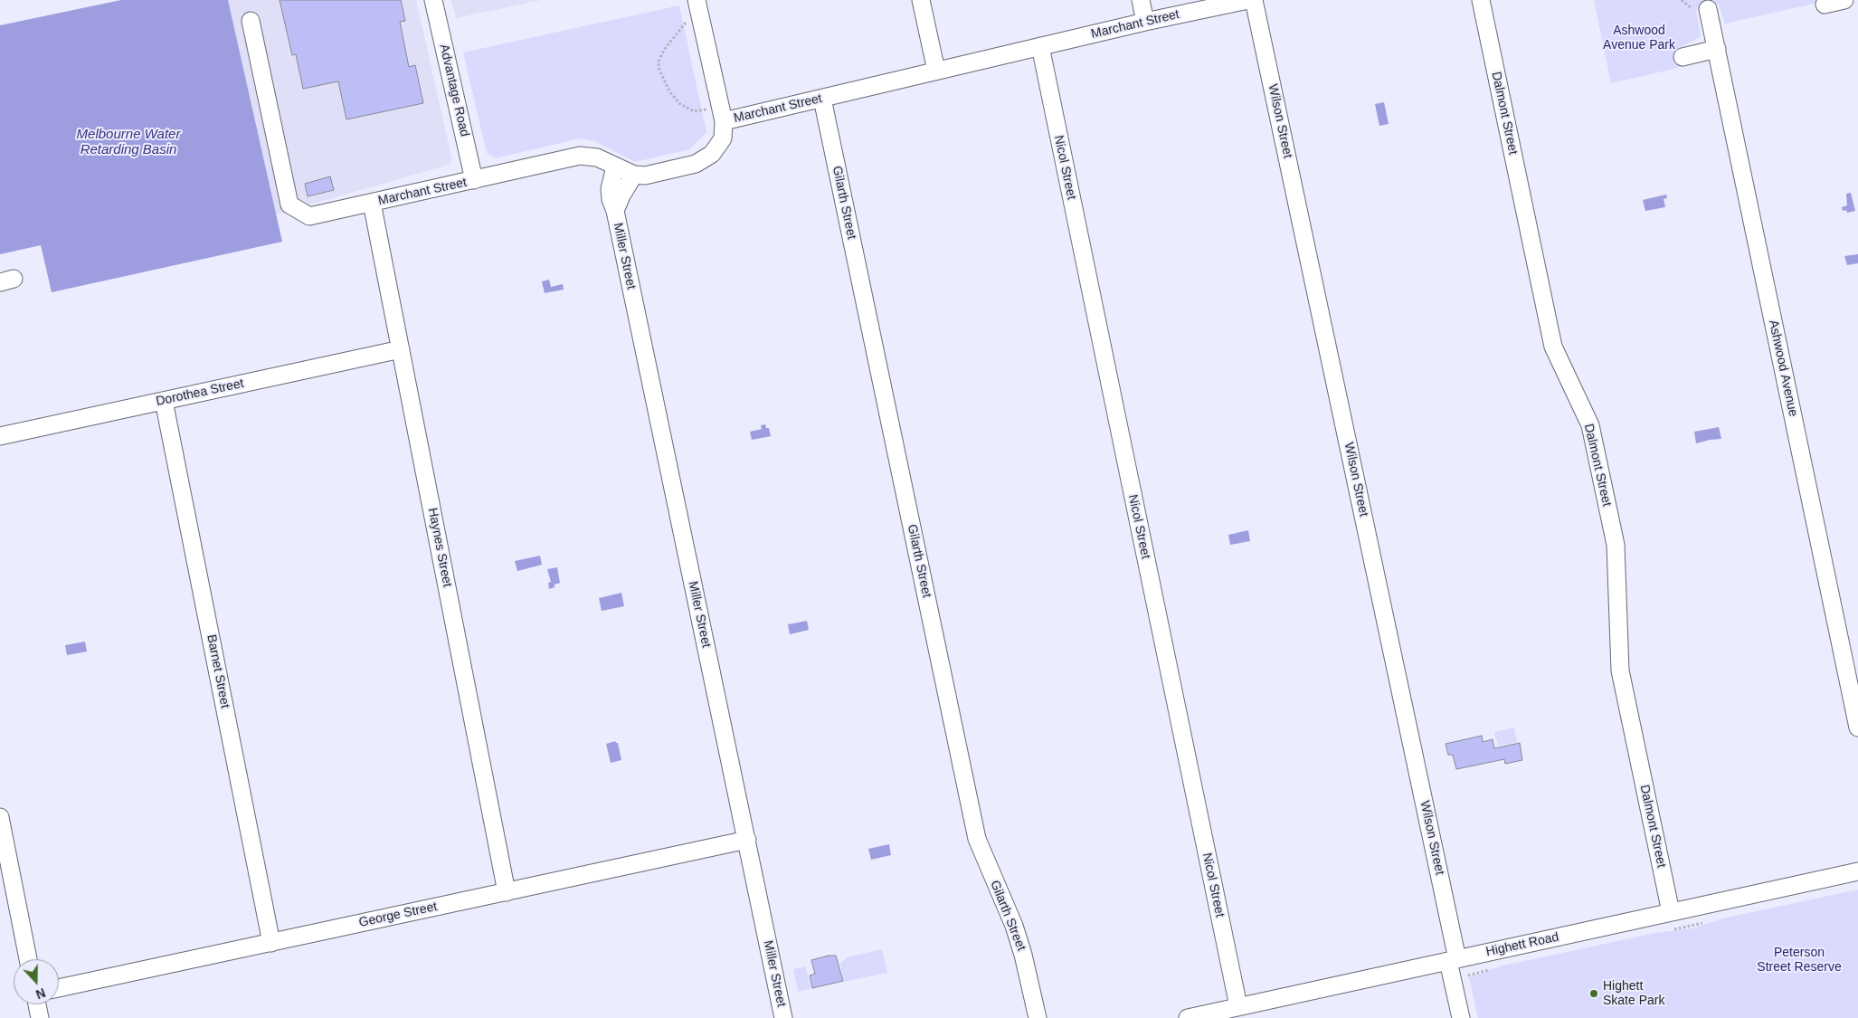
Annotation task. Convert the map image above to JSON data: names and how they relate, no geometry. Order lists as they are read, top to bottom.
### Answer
{
  "streets": {
    "street": [
      "Marchant Street",
      "Advantage Road",
      "Dalmont Street",
      "Wilson Street",
      "Nicol Street",
      "Gilarth Street",
      "Miller Street",
      "Ashwood Avenue",
      "Dorothea Street",
      "Haynes Street",
      "Barnet Street",
      "George Street",
      "Highett Road"
    ]
  },
  "crossings": [
    ["Marchant Street", "Advantage Road"],
    ["Marchant Street", "Nicol Street"],
    ["Marchant Street", "Gilarth Street"],
    ["Marchant Street", "Miller Street"],
    ["Marchant Street", "Haynes Street"],
    ["Dalmont Street", "Highett Road"],
    ["Wilson Street", "Highett Road"],
    ["Nicol Street", "Highett Road"],
    ["Miller Street", "George Street"],
    ["Dorothea Street", "Haynes Street"],
    ["Dorothea Street", "Barnet Street"],
    ["Haynes Street", "George Street"],
    ["Barnet Street", "George Street"]
  ],
  "water": ["Melbourne Water Retarding Basin"],
  "parks": ["Ashwood Avenue Park", "Peterson Street Reserve"],
  "places": ["Highett Skate Park"],
  "north": "bottom"
}
